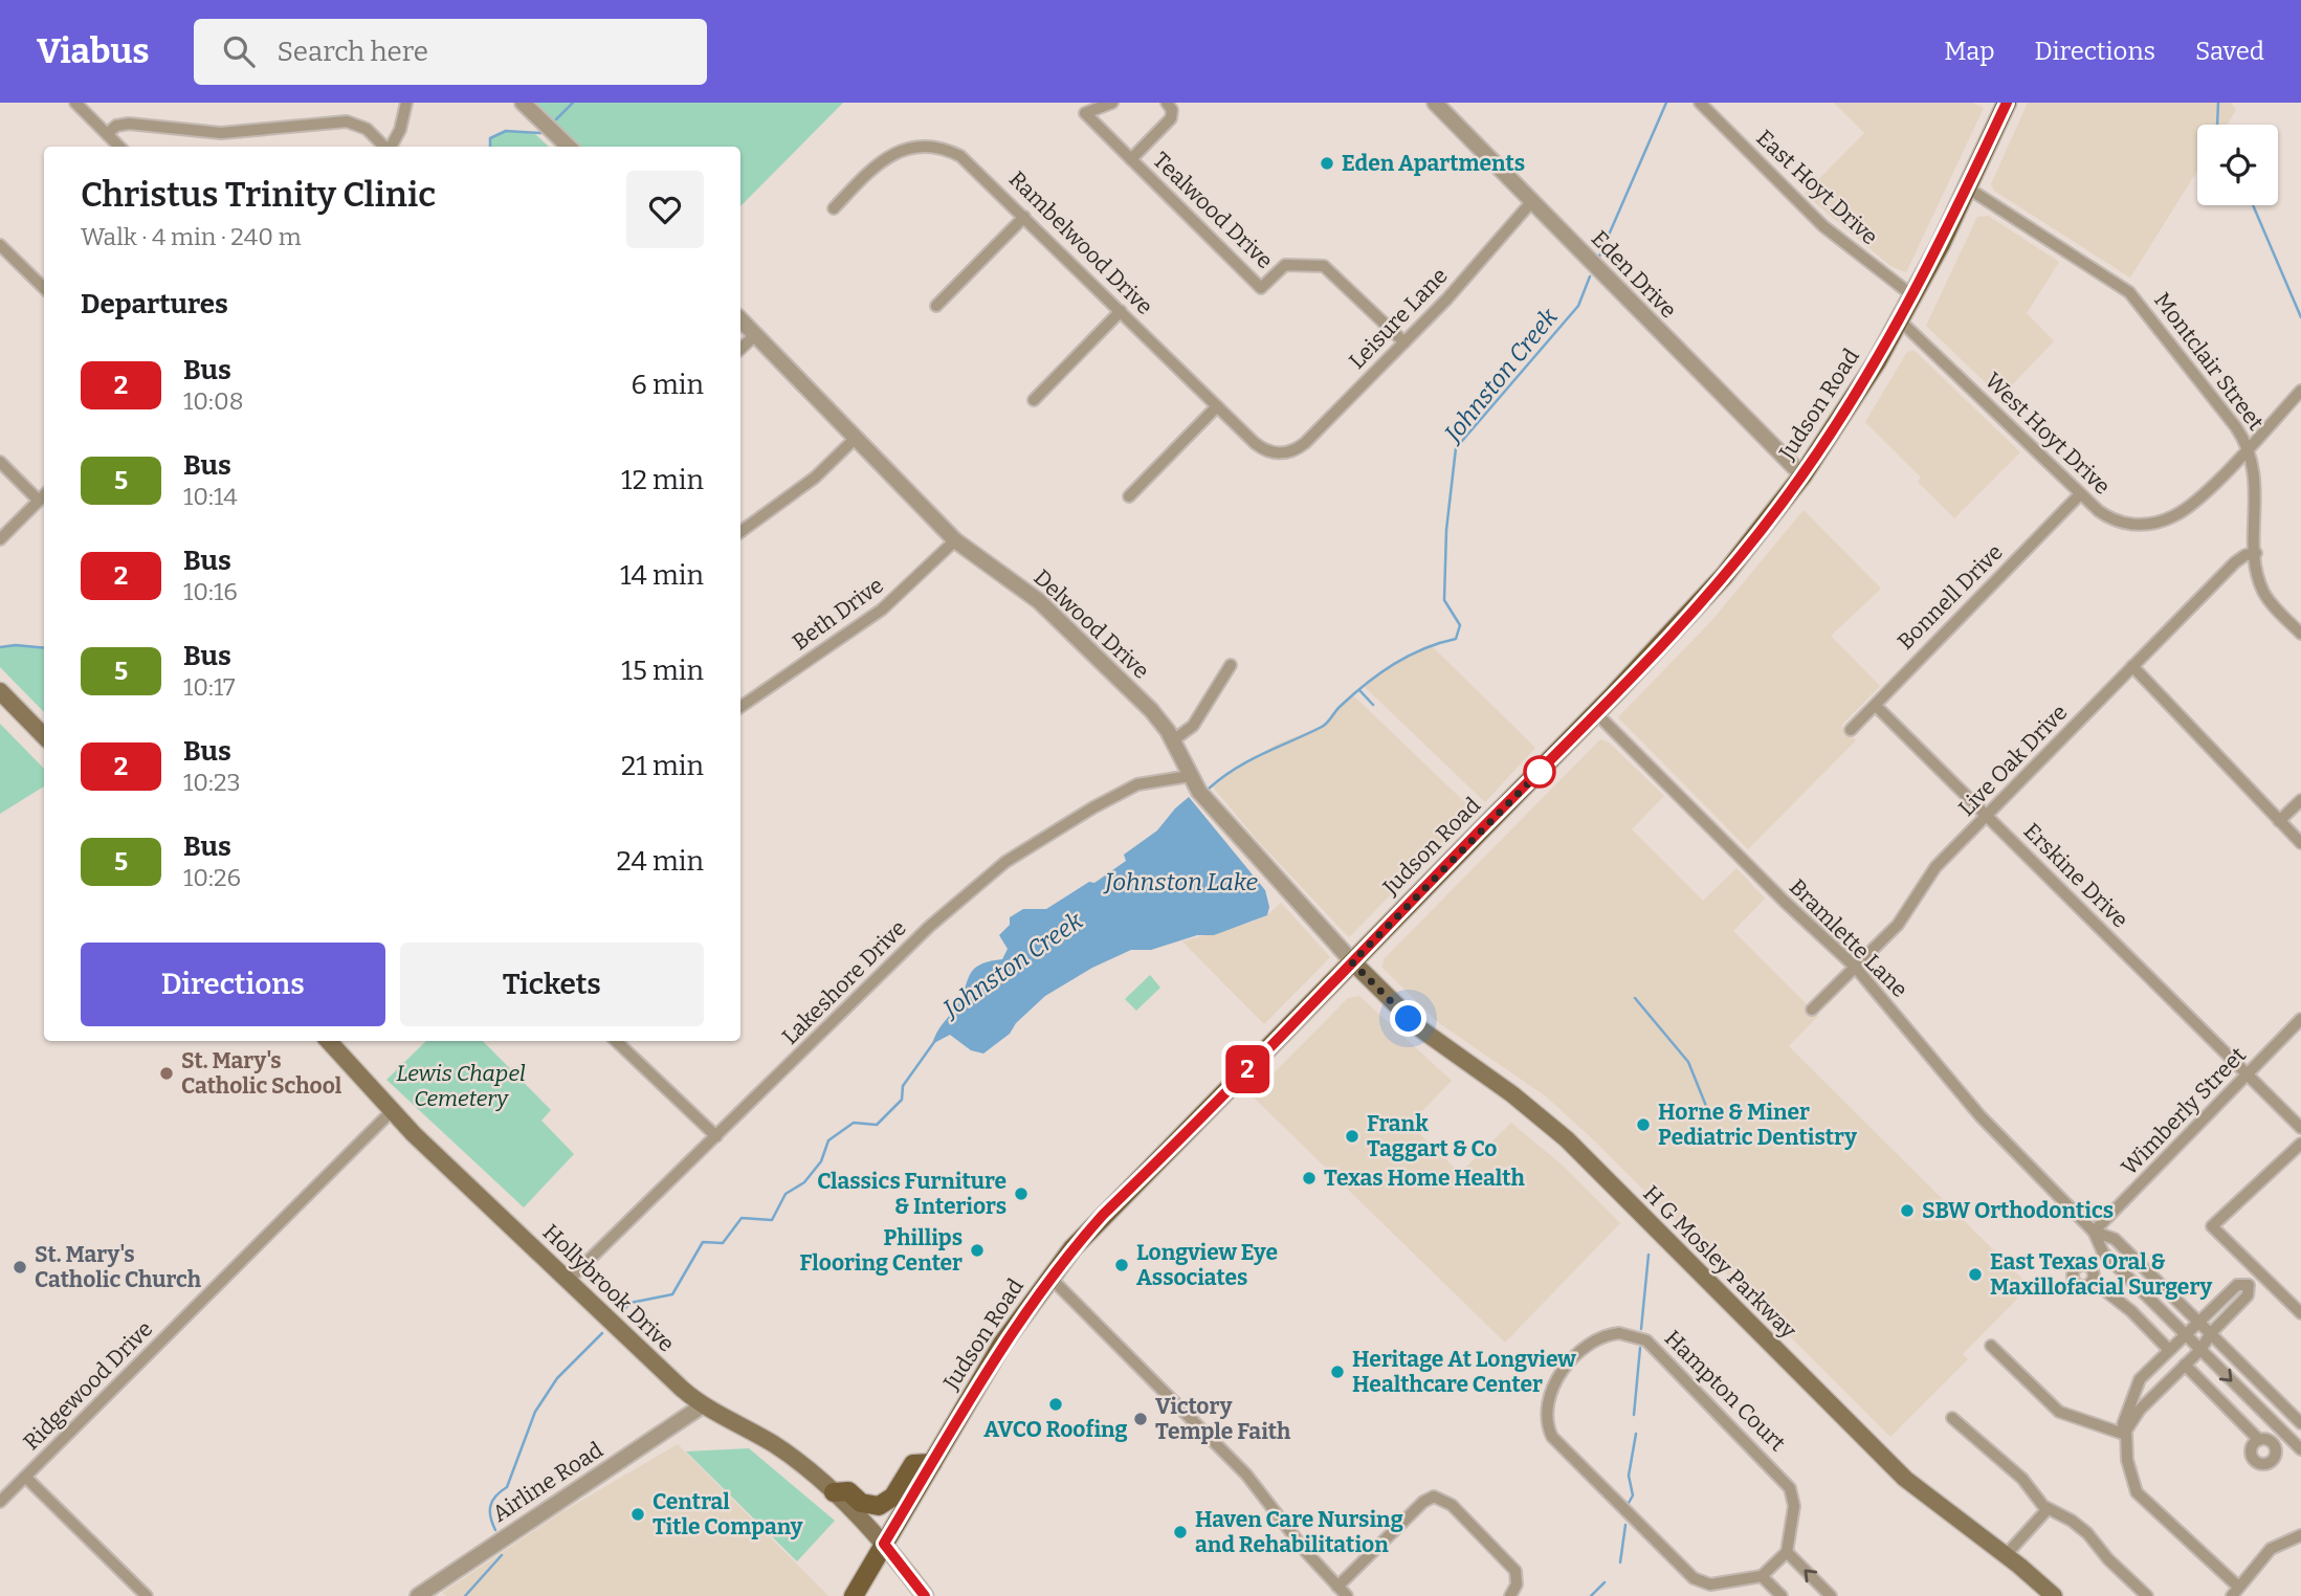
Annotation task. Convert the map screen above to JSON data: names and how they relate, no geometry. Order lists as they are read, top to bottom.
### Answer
{
  "streets": {
    "main road": ["Judson Road", "H G Mosley Parkway", "Hollybrook Drive"],
    "street": [
      "East Hoyt Drive",
      "Tealwood Drive",
      "Rambelwood Drive",
      "Eden Drive",
      "Leisure Lane",
      "Montclair Street",
      "West Hoyt Drive",
      "Bonnell Drive",
      "Beth Drive",
      "Delwood Drive",
      "Live Oak Drive",
      "Erskine Drive",
      "Bramlette Lane",
      "Lakeshore Drive",
      "Wimberly Street",
      "Ridgewood Drive",
      "Hampton Court",
      "Airline Road"
    ]
  },
  "crossings": [
    ["East Hoyt Drive", "Judson Road"],
    ["Tealwood Drive", "Leisure Lane"],
    ["Rambelwood Drive", "Leisure Lane"],
    ["Eden Drive", "Leisure Lane"],
    ["Eden Drive", "Judson Road"],
    ["Montclair Street", "Judson Road"],
    ["Montclair Street", "West Hoyt Drive"],
    ["Montclair Street", "Live Oak Drive"],
    ["Judson Road", "West Hoyt Drive"],
    ["Judson Road", "Delwood Drive"],
    ["Judson Road", "Bramlette Lane"],
    ["Judson Road", "H G Mosley Parkway"],
    ["Judson Road", "Hollybrook Drive"],
    ["West Hoyt Drive", "Bonnell Drive"],
    ["Bonnell Drive", "Erskine Drive"],
    ["Beth Drive", "Delwood Drive"],
    ["Delwood Drive", "Lakeshore Drive"],
    ["Delwood Drive", "H G Mosley Parkway"],
    ["Live Oak Drive", "Erskine Drive"],
    ["Live Oak Drive", "Bramlette Lane"],
    ["Erskine Drive", "Wimberly Street"],
    ["Bramlette Lane", "Wimberly Street"],
    ["Lakeshore Drive", "Hollybrook Drive"],
    ["Hollybrook Drive", "Ridgewood Drive"],
    ["Hollybrook Drive", "Airline Road"]
  ],
  "water": ["Johnston Creek", "Johnston Lake"],
  "parks": ["Lewis Chapel Cemetery"],
  "places": [
    "Eden Apartments",
    "St. Mary's Catholic School",
    "Horne & Miner Pediatric Dentistry",
    "Frank Taggart & Co",
    "Texas Home Health",
    "Classics Furniture & Interiors",
    "SBW Orthodontics",
    "Phillips Flooring Center",
    "Longview Eye Associates",
    "St. Mary's Catholic Church",
    "East Texas Oral & Maxillofacial Surgery",
    "Heritage At Longview Healthcare Center",
    "AVCO Roofing",
    "Victory Temple Faith",
    "Central Title Company",
    "Haven Care Nursing and Rehabilitation"
  ],
  "lines": ["bus line 2"],
  "page": {
    "header": "Viabus",
    "search": "Search here",
    "nav": ["Map", "Directions", "Saved"],
    "on_map": "2",
    "heading": [
      ["Christus Trinity Clinic", "Walk · 4 min · 240 m"],
      "Departures"
    ],
    "list": [
      {
        "mark": "2",
        "name": "Bus",
        "note": "10:08",
        "value": "6 min"
      },
      {
        "mark": "5",
        "name": "Bus",
        "note": "10:14",
        "value": "12 min"
      },
      {
        "mark": "2",
        "name": "Bus",
        "note": "10:16",
        "value": "14 min"
      },
      {
        "mark": "5",
        "name": "Bus",
        "note": "10:17",
        "value": "15 min"
      },
      {
        "mark": "2",
        "name": "Bus",
        "note": "10:23",
        "value": "21 min"
      },
      {
        "mark": "5",
        "name": "Bus",
        "note": "10:26",
        "value": "24 min"
      }
    ],
    "buttons": ["Directions", "Tickets"]
  }
}
